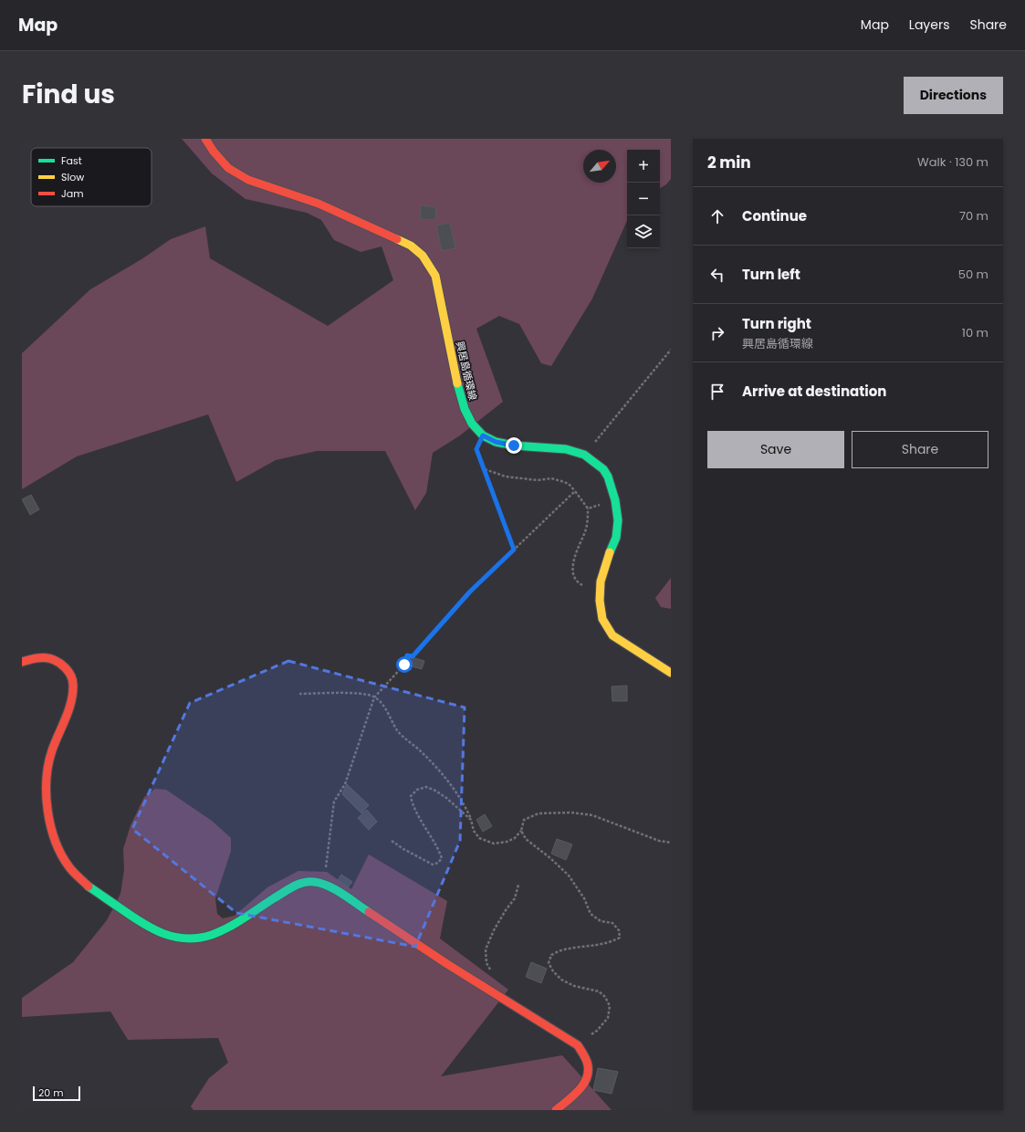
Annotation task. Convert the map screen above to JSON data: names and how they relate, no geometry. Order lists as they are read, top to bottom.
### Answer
{
  "streets": {
    "street": ["興居島循環線"]
  },
  "legend": ["Fast", "Slow", "Jam"],
  "scale_bar": "20 m",
  "north": "top right",
  "page": {
    "header": "Map",
    "nav": ["Map", "Layers", "Share"],
    "title": "Find us",
    "buttons": [
      "Directions",
      ["Save", "Share"]
    ],
    "heading": ["2 min", "Walk · 130 m"],
    "map_buttons": ["+", "−"],
    "list": [
      ["Continue", "70 m"],
      ["Turn left", "50 m"],
      ["Turn right", "興居島循環線", "10 m"],
      "Arrive at destination"
    ],
    "scale": "20 m"
  }
}
